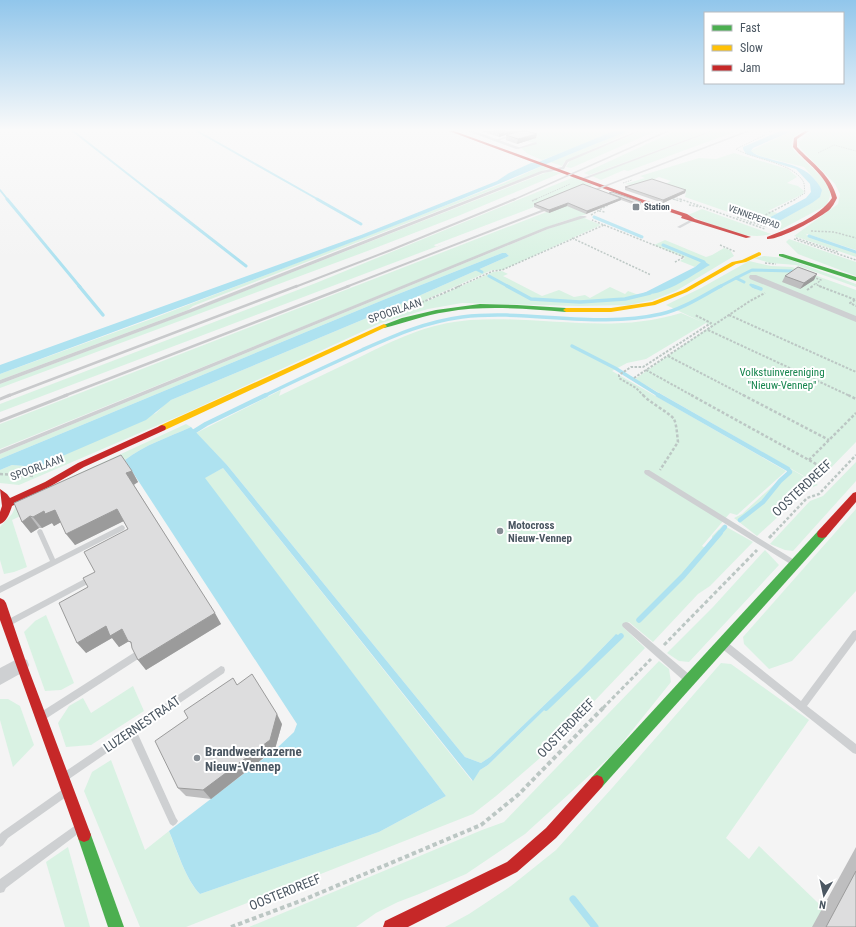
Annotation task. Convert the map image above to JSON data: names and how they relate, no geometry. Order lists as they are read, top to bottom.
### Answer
{
  "streets": {
    "main road": ["SPOORLAAN"],
    "lane": ["LUZERNESTRAAT"],
    "path": ["VENNEPERPAD", "OOSTERDREEF"]
  },
  "parks": ["Volkstuinvereniging \"Nieuw-Vennep\""],
  "places": {
    "transit": ["Station"],
    "other": ["Motocross Nieuw-Vennep", "Brandweerkazerne Nieuw-Vennep"]
  },
  "legend": ["Fast", "Slow", "Jam"],
  "north": "bottom"
}
